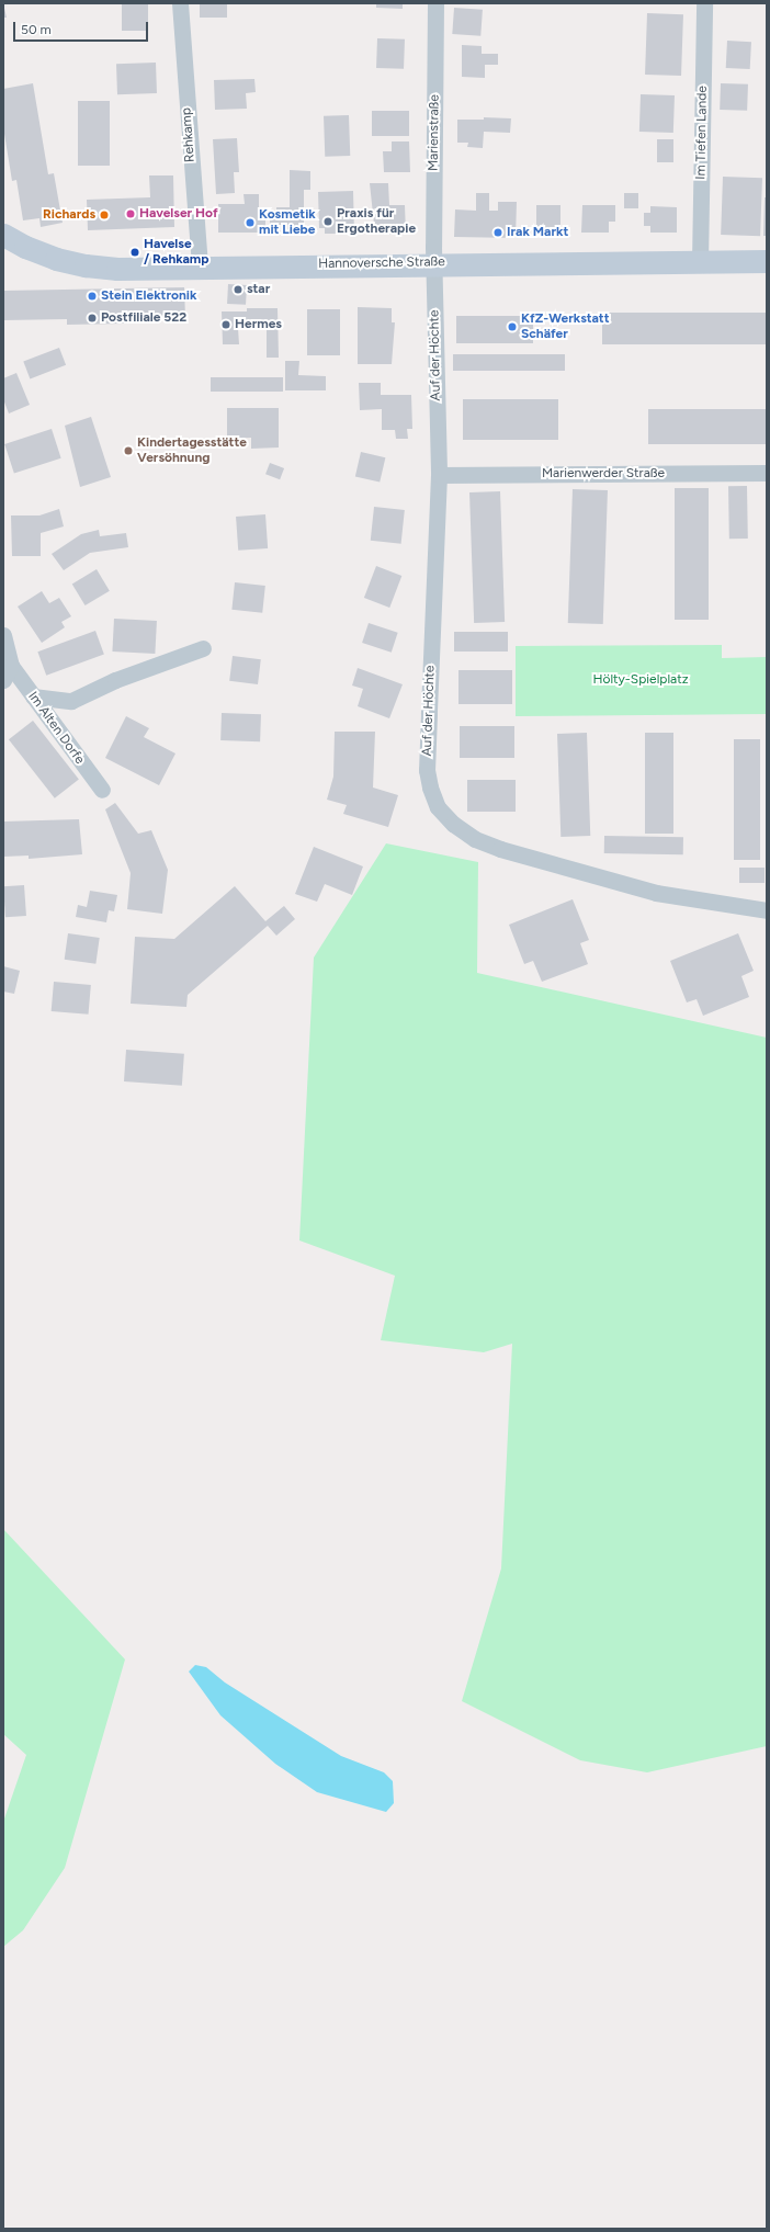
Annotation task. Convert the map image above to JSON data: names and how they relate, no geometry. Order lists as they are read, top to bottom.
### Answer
{
  "streets": {
    "street": [
      "Marienstraße",
      "Im Tiefen Lande",
      "Rehkamp",
      "Hannoversche Straße",
      "Auf der Höchte",
      "Marienwerder Straße",
      "Im Alten Dorfe"
    ]
  },
  "crossings": [
    ["Marienstraße", "Hannoversche Straße"],
    ["Marienstraße", "Auf der Höchte"],
    ["Im Tiefen Lande", "Hannoversche Straße"],
    ["Rehkamp", "Hannoversche Straße"],
    ["Hannoversche Straße", "Auf der Höchte"],
    ["Auf der Höchte", "Marienwerder Straße"]
  ],
  "parks": ["Hölty-Spielplatz"],
  "places": [
    "Havelser Hof",
    "Richards",
    "Praxis für Ergotherapie",
    "Kosmetik mit Liebe",
    "Irak Markt",
    "Havelse / Rehkamp",
    "star",
    "Stein Elektronik",
    "Postfiliale 522",
    "Hermes",
    "KfZ-Werkstatt Schäfer",
    "Kindertagesstätte Versöhnung"
  ],
  "scale_bar": "50 m"
}
